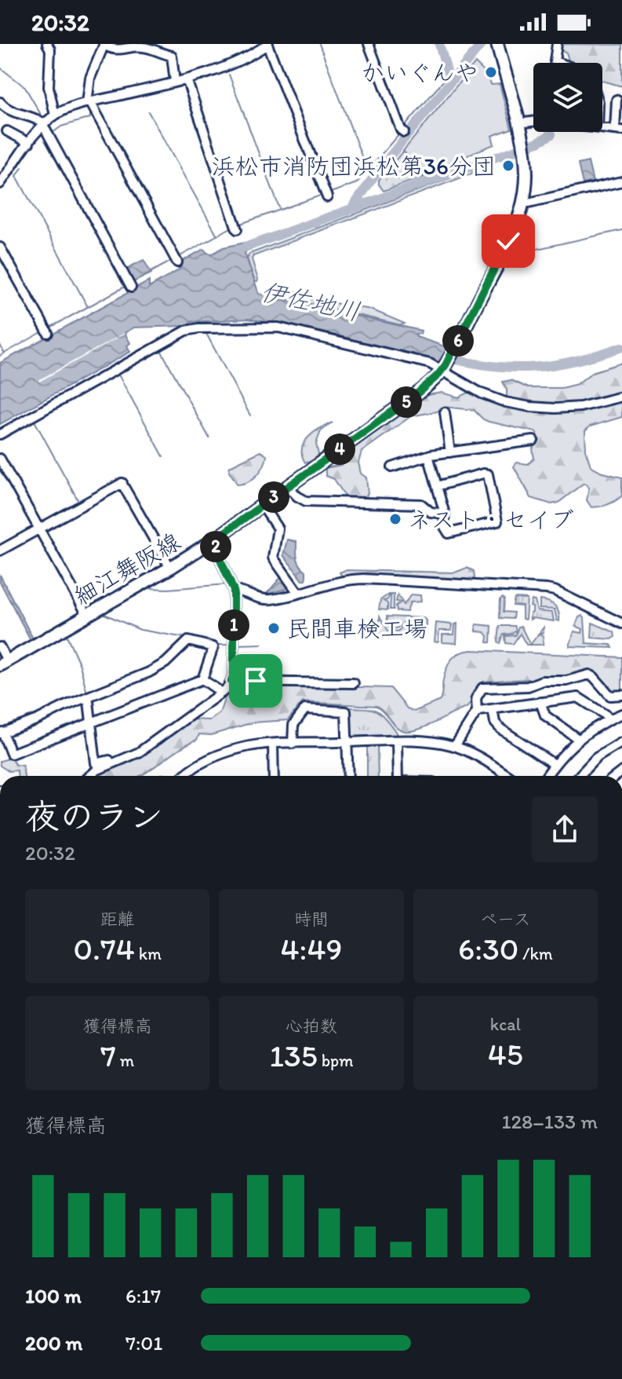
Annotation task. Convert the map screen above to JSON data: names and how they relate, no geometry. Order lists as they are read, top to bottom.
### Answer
{
  "streets": {
    "main road": ["細江舞阪線"]
  },
  "water": ["伊佐地川"],
  "places": [
    "かいぐんや",
    "浜松市消防団浜松第36分団",
    "ネスト・セイブ",
    "民間車検工場"
  ],
  "page": {
    "status": "20:32",
    "pins": [
      "6",
      "5",
      "4",
      "3",
      "2",
      "1"
    ],
    "heading": ["夜のラン", "20:32"],
    "stats": [
      ["距離", "0.74 km"],
      ["時間", "4:49"],
      ["ペース", "6:30 /km"],
      ["獲得標高", "7 m"],
      ["心拍数", "135 bpm"],
      ["kcal", "45"]
    ],
    "chart": ["獲得標高", "128–133 m"],
    "list": [
      {
        "name": "100 m",
        "note": "6:17"
      },
      {
        "name": "200 m",
        "note": "7:01"
      }
    ]
  }
}
